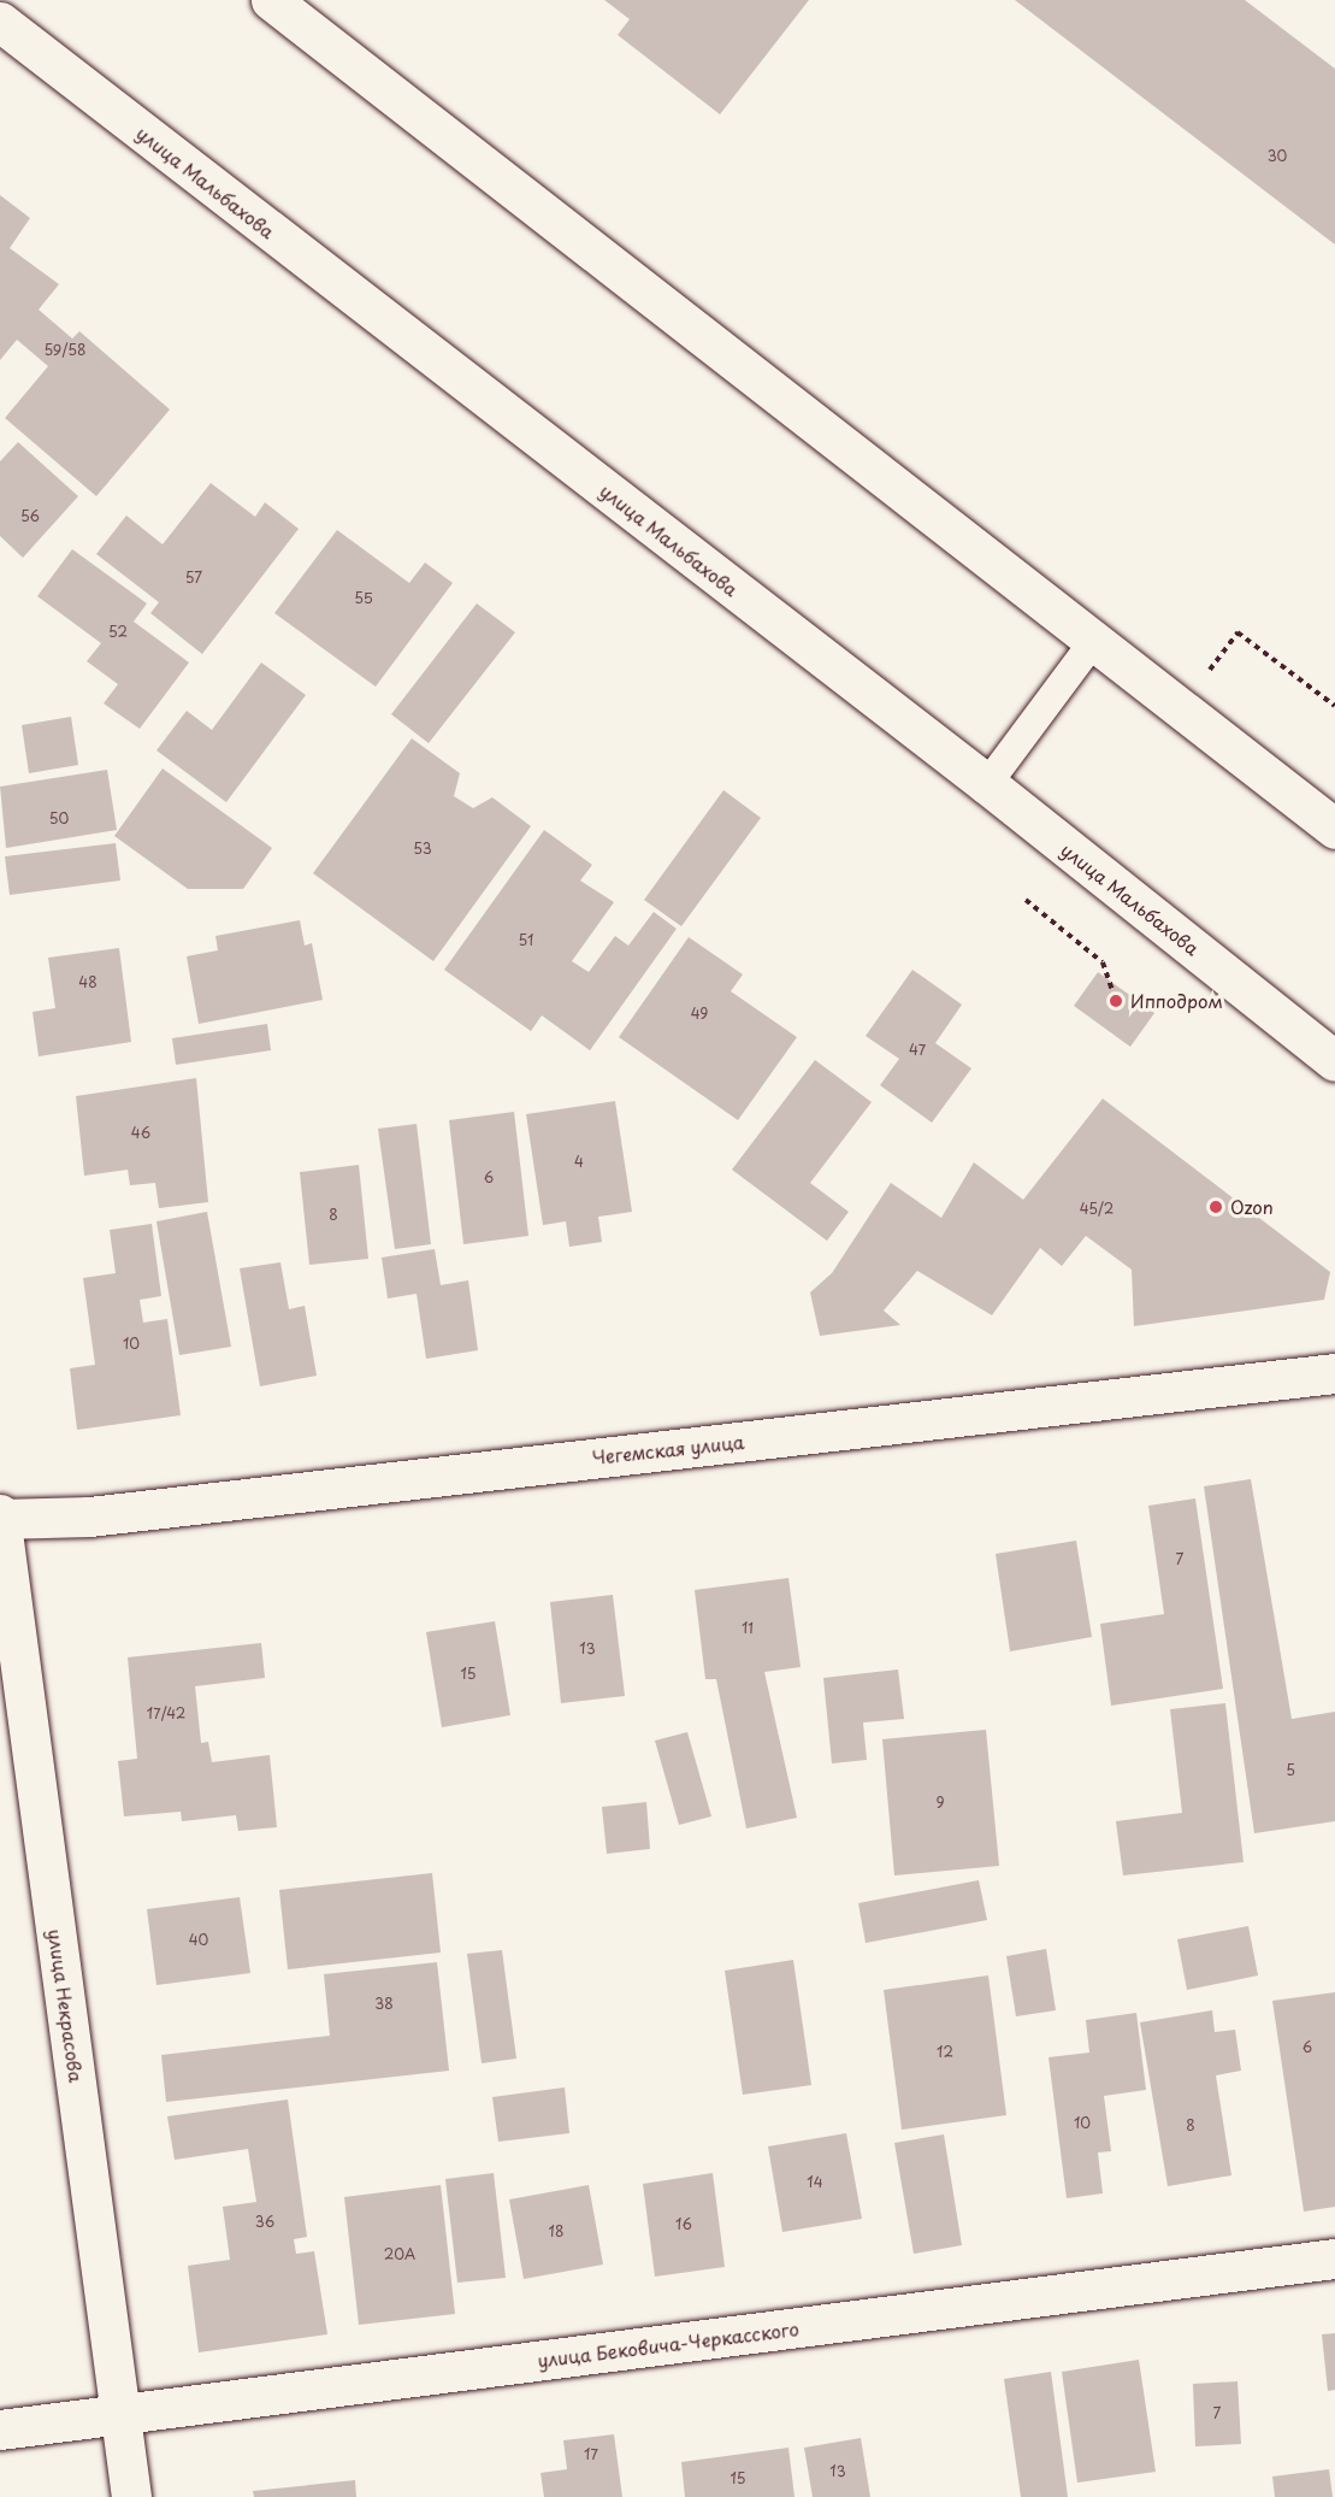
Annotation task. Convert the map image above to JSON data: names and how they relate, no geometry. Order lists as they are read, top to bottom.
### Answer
{
  "streets": {
    "street": [
      "улица Мальбахова",
      "Чегемская улица",
      "улица Некрасова",
      "улица Бековича-Черкасского"
    ]
  },
  "crossings": [
    ["Чегемская улица", "улица Некрасова"],
    ["улица Некрасова", "улица Бековича-Черкасского"]
  ],
  "places": ["Ипподром", "Ozon"],
  "house_numbers": [
    "30",
    "59/58",
    "56",
    "57",
    "55",
    "52",
    "50",
    "53",
    "51",
    "48",
    "49",
    "47",
    "46",
    "4",
    "6",
    "45/2",
    "8",
    "10",
    "7",
    "11",
    "13",
    "15",
    "17/42",
    "5",
    "9",
    "40",
    "38",
    "6",
    "12",
    "10",
    "8",
    "14",
    "36",
    "16",
    "18",
    "20А",
    "7",
    "17",
    "13",
    "15"
  ]
}
